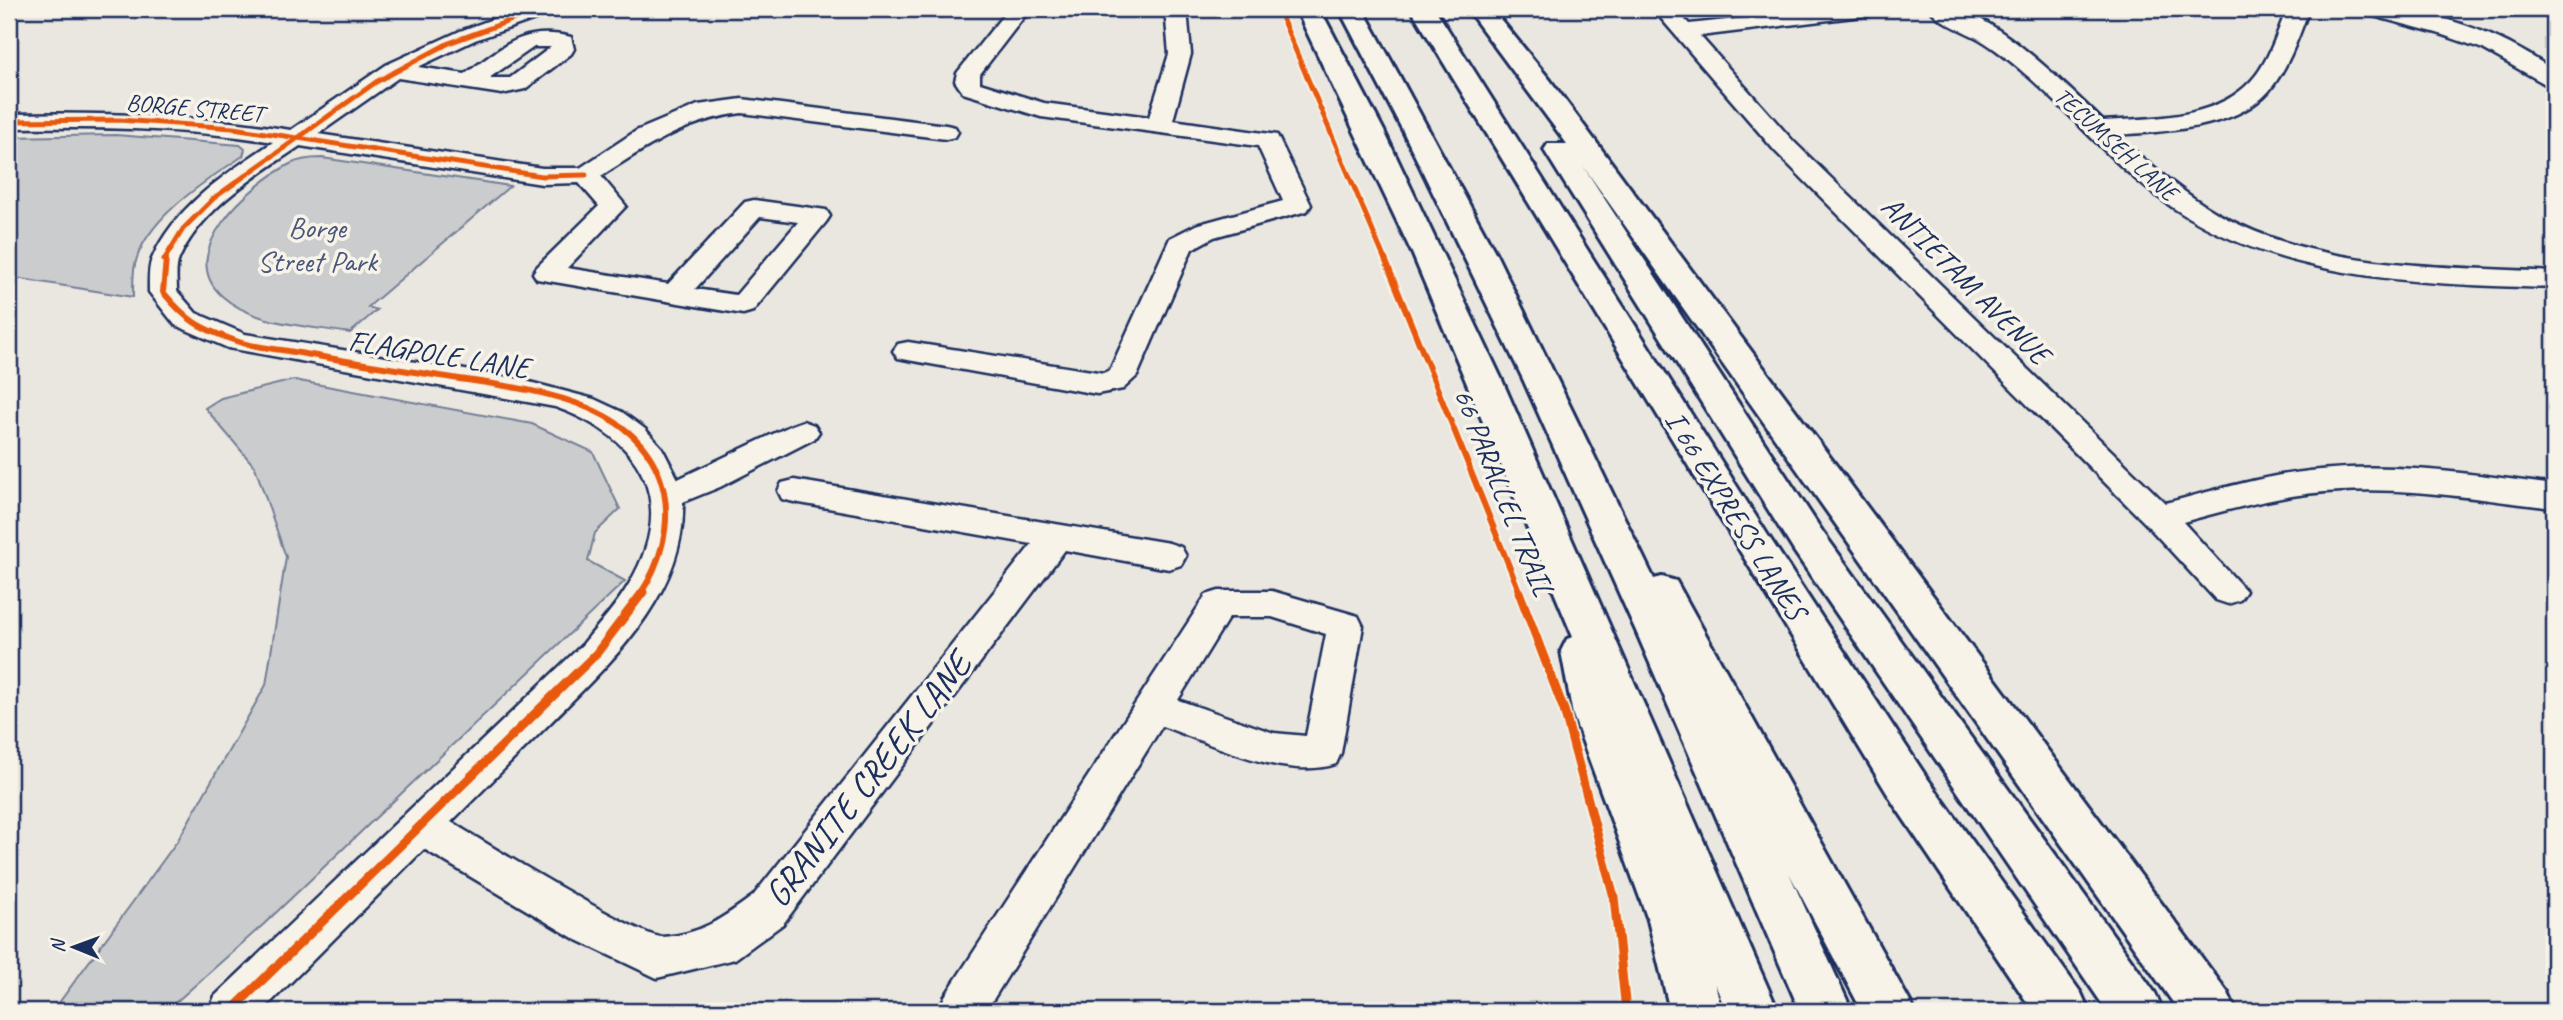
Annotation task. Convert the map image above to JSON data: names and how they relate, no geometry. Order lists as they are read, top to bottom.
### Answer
{
  "streets": {
    "highway": ["I 66 EXPRESS LANES"],
    "street": [
      "BORGE STREET",
      "TECUMSEH LANE",
      "ANTIETAM AVENUE",
      "FLAGPOLE LANE",
      "GRANITE CREEK LANE"
    ],
    "cycle path": ["66 PARALLEL TRAIL"]
  },
  "crossings": [
    ["BORGE STREET", "FLAGPOLE LANE"],
    ["FLAGPOLE LANE", "GRANITE CREEK LANE"]
  ],
  "parks": ["Borge Street Park"],
  "north": "left"
}
